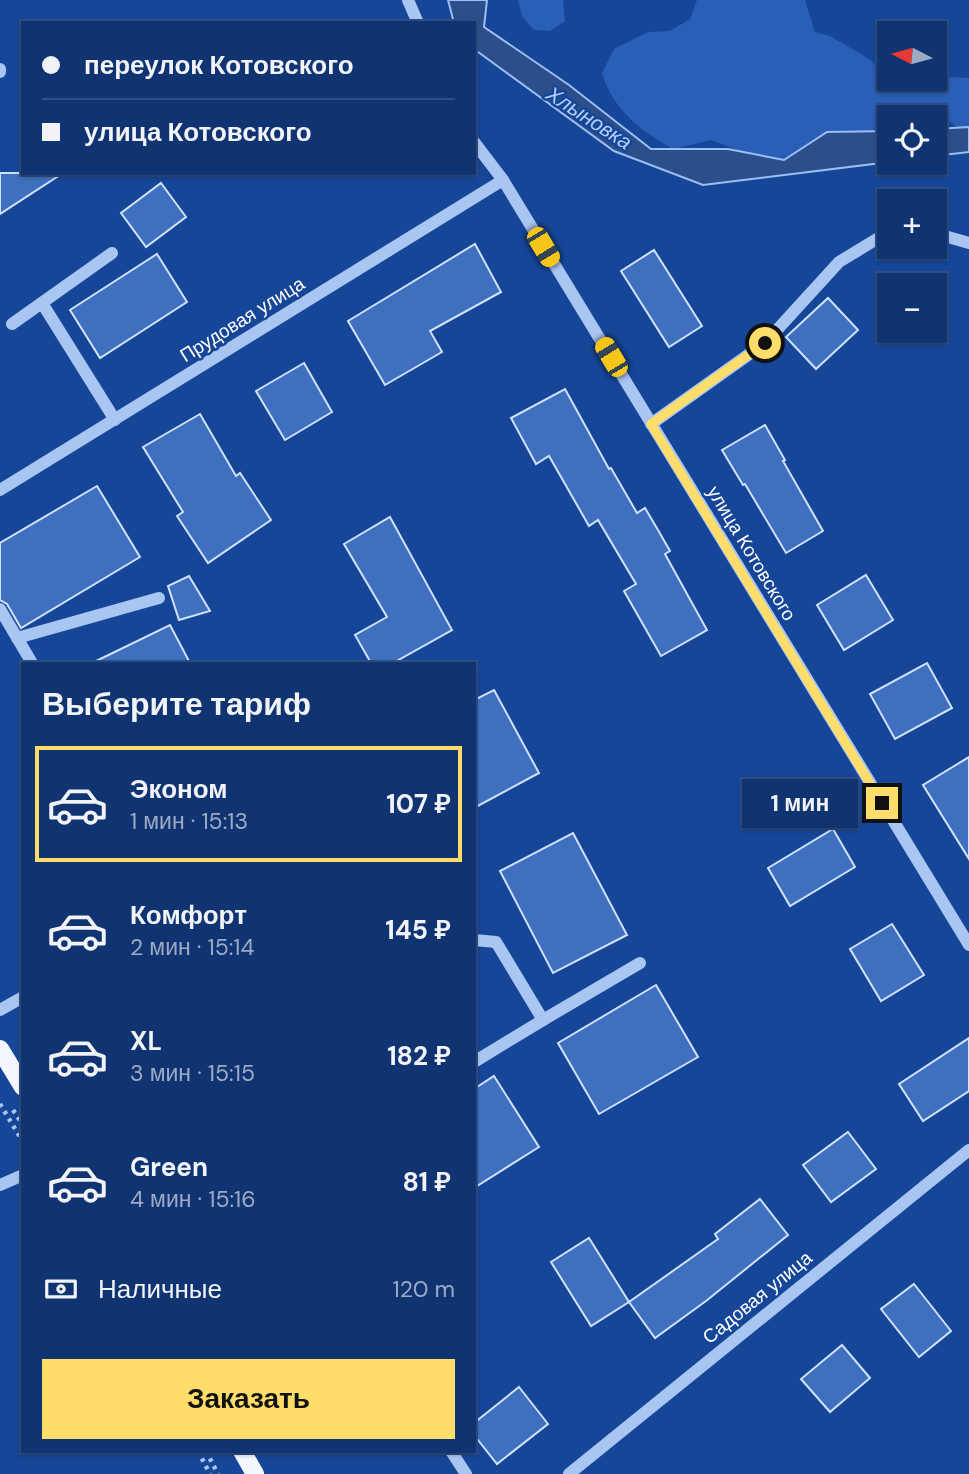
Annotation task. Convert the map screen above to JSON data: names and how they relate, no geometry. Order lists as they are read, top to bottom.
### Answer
{
  "streets": {
    "street": ["Прудовая улица", "улица Котовского", "Садовая улица"]
  },
  "crossings": [
    ["Прудовая улица", "улица Котовского"]
  ],
  "water": ["Хлыновка"],
  "north": "left",
  "page": {
    "map_buttons": ["+", "−"],
    "banner": ["переулок Котовского", "улица Котовского"],
    "heading": "Выберите тариф",
    "list": [
      {
        "name": "Эконом",
        "note": "1 мин · 15:13",
        "value": "107 ₽"
      },
      {
        "name": "Комфорт",
        "note": "2 мин · 15:14",
        "value": "145 ₽"
      },
      {
        "name": "XL",
        "note": "3 мин · 15:15",
        "value": "182 ₽"
      },
      {
        "name": "Green",
        "note": "4 мин · 15:16",
        "value": "81 ₽"
      }
    ],
    "bubble": "1 мин",
    "pay": ["Наличные", "120 m"],
    "buttons": "Заказать"
  }
}
